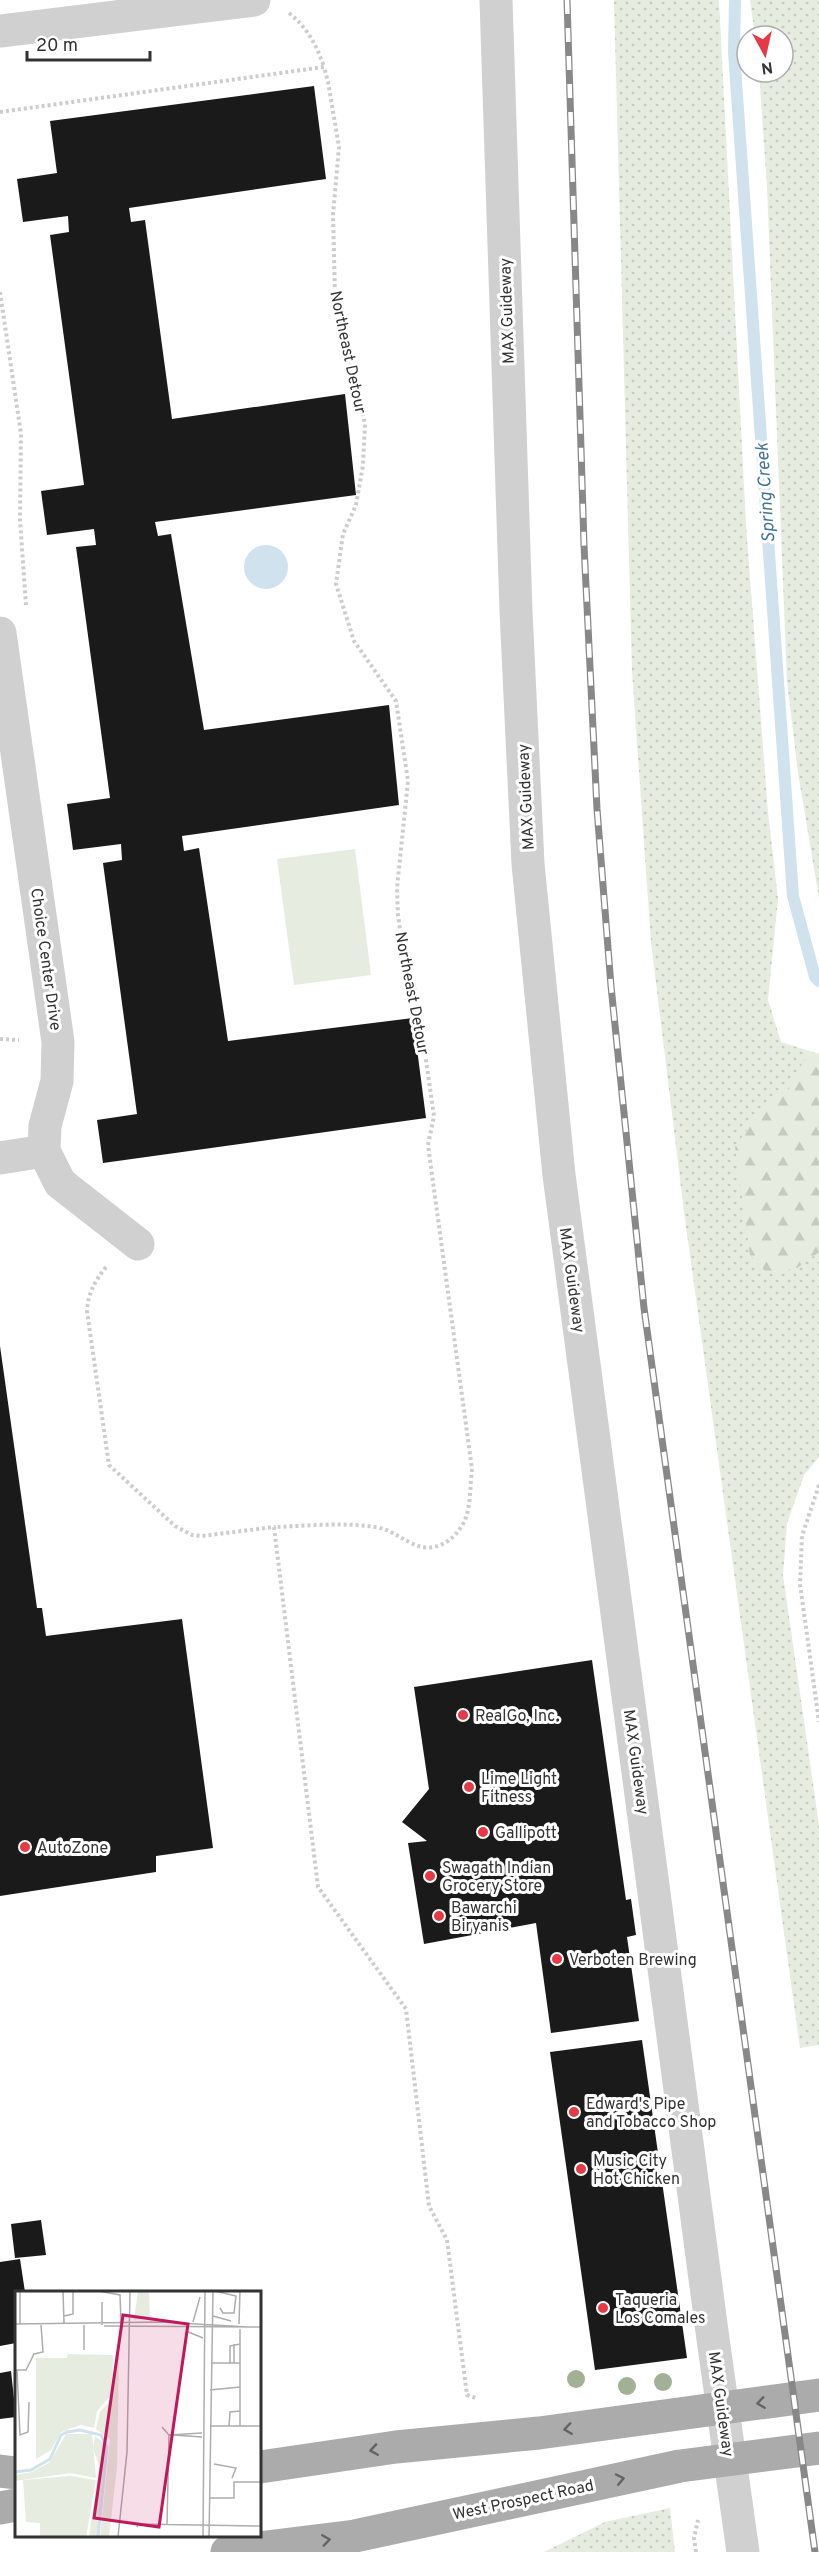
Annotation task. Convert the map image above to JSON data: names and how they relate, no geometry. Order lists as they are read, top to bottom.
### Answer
{
  "streets": {
    "main road": ["West Prospect Road"],
    "street": ["MAX Guideway", "Choice Center Drive"],
    "path": ["Northeast Detour"]
  },
  "crossings": [
    ["MAX Guideway", "West Prospect Road"]
  ],
  "water": ["Spring Creek"],
  "places": [
    "RealGo, Inc.",
    "Lime Light Fitness",
    "Gallipott",
    "AutoZone",
    "Swagath Indian Grocery Store",
    "Bawarchi Biryanis",
    "Verboten Brewing",
    "Edward's Pipe and Tobacco Shop",
    "Music City Hot Chicken",
    "Taqueria Los Comales"
  ],
  "scale_bar": "20 m",
  "north": "bottom"
}
